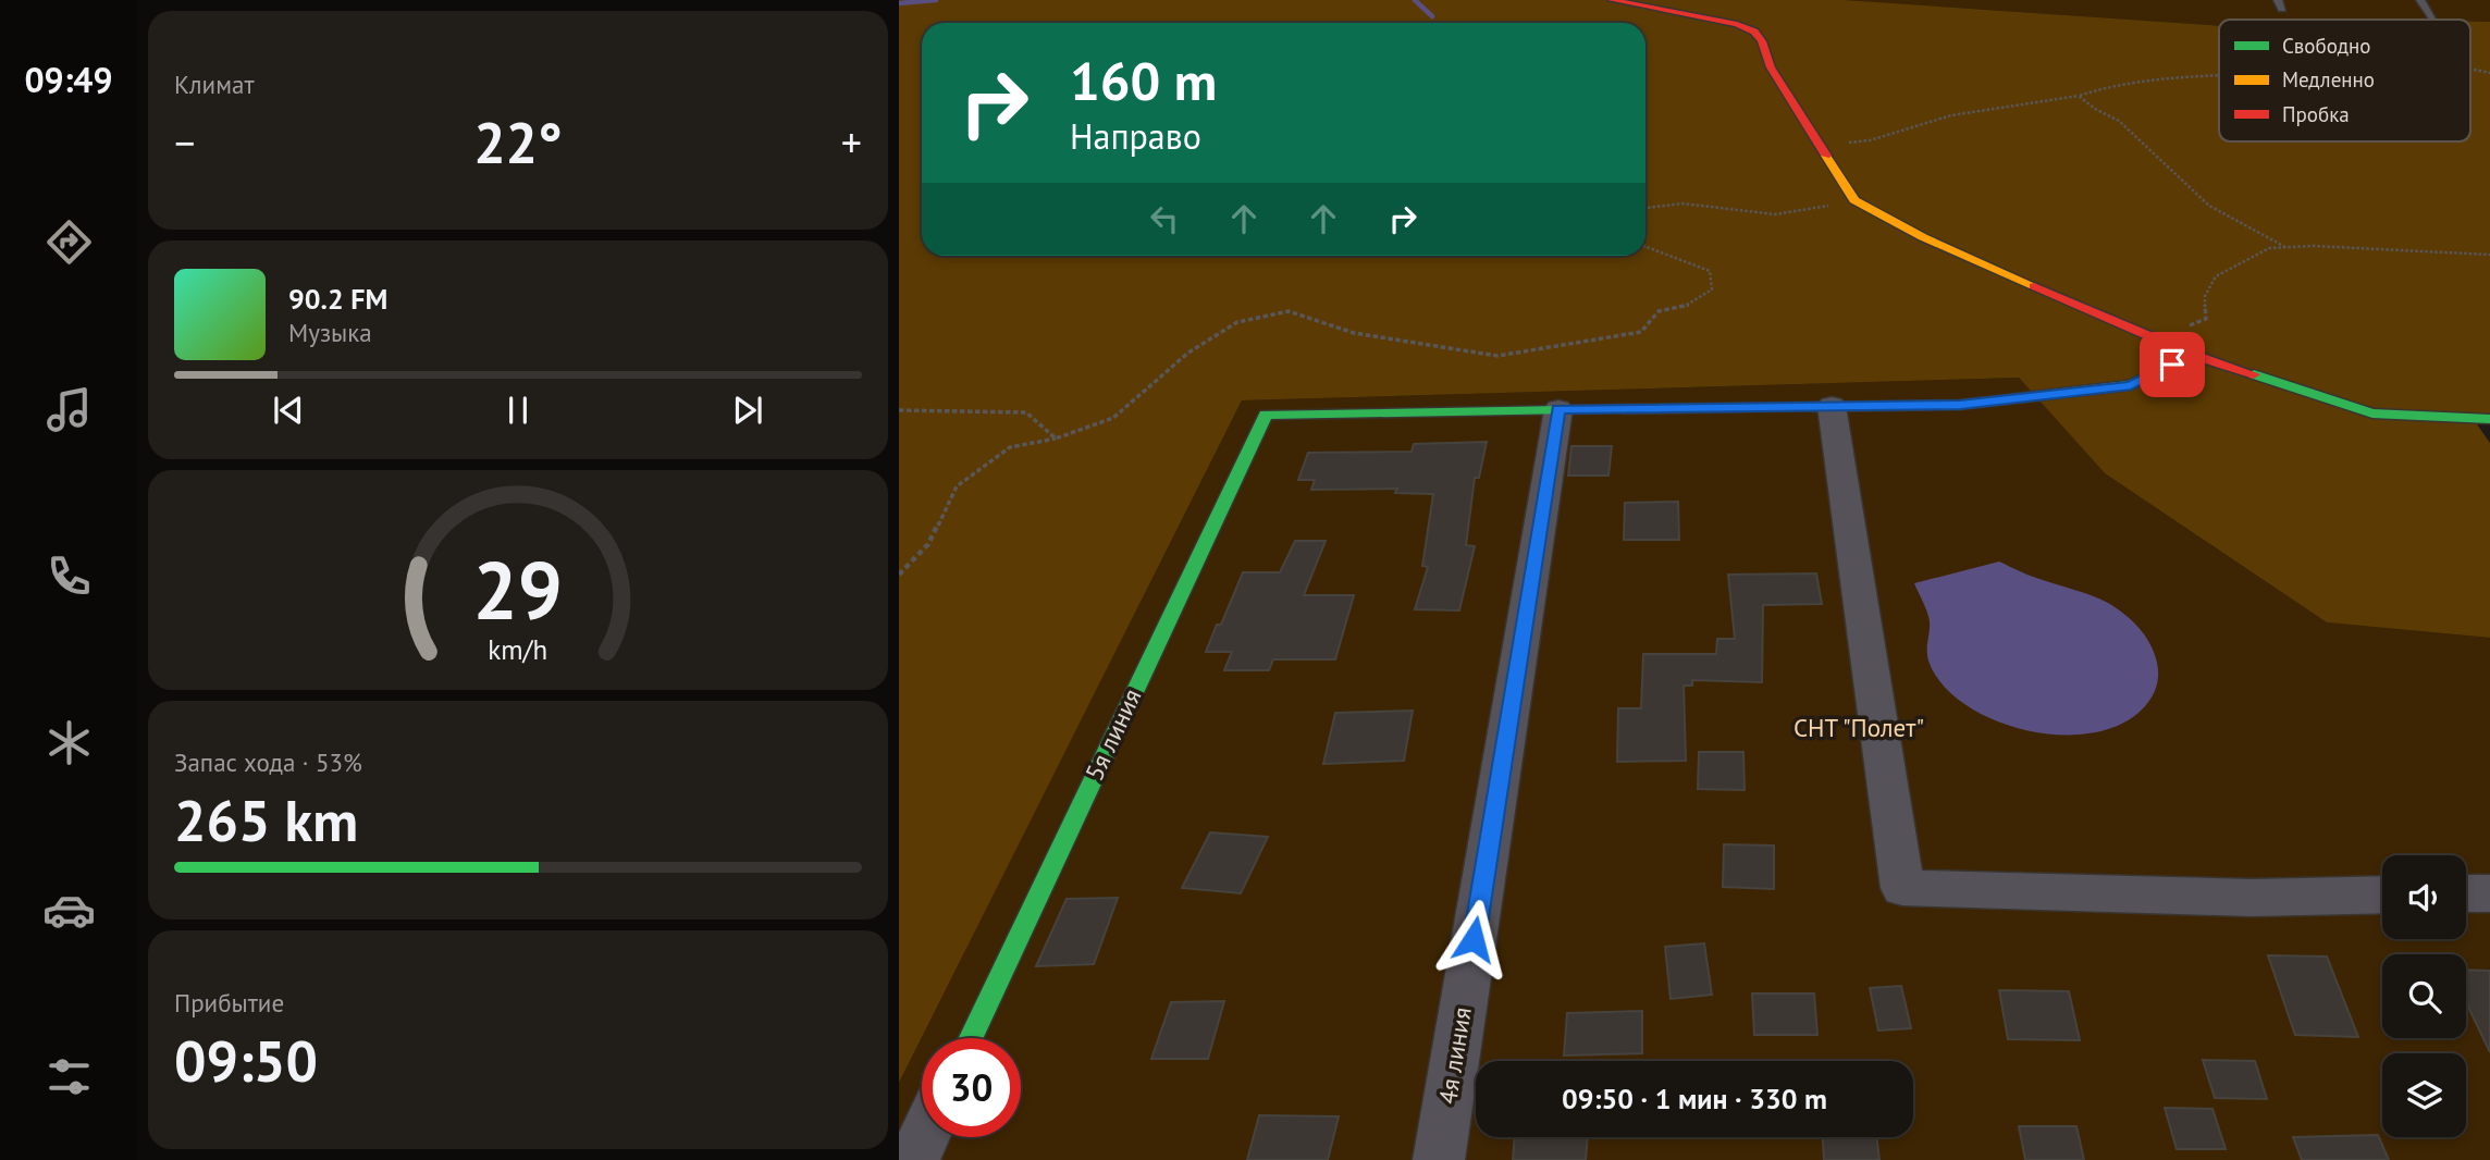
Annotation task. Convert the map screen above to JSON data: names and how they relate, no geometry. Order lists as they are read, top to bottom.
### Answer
{
  "streets": {
    "street": ["5я линия", "4я линия"]
  },
  "crossings": [
    ["5я линия", "4я линия"]
  ],
  "parks": ["СНТ \"Полет\""],
  "legend": ["Свободно", "Медленно", "Пробка"],
  "page": {
    "tabs": "09:49",
    "tile": [
      "Климат",
      ["Запас хода · 53%", "265 km"],
      ["Прибытие", "09:50"]
    ],
    "turn": ["160 m", "Направо"],
    "heat": ["−", "22°", "+"],
    "song": ["90.2 FM", "Музыка"],
    "limit": "30",
    "trip": "09:50 · 1 мин · 330 m",
    "gauge": ["29", "km/h"]
  }
}
